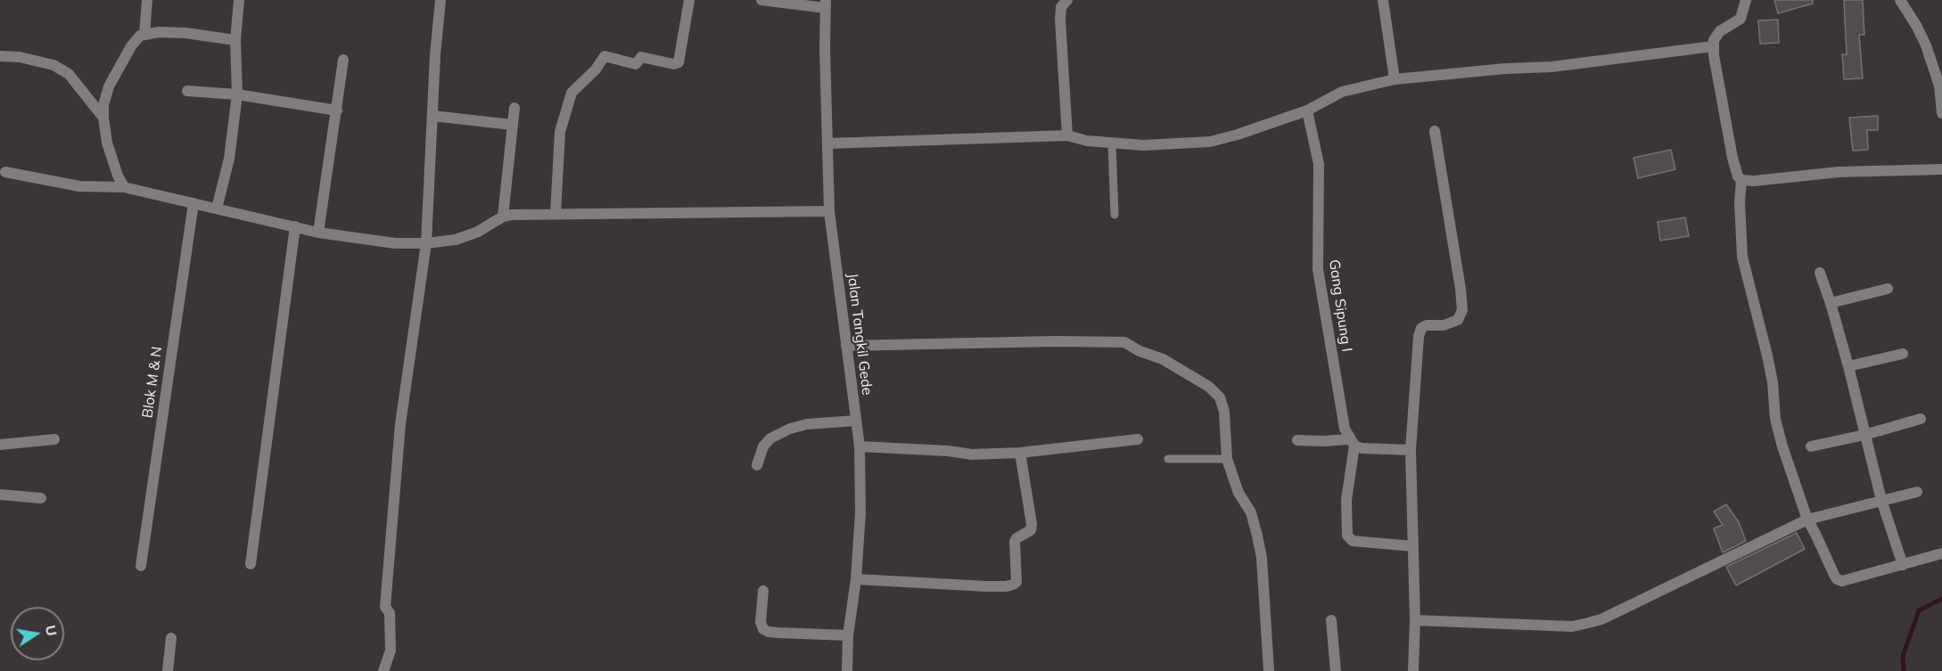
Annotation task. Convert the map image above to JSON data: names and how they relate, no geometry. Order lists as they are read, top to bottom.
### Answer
{
  "streets": {
    "street": ["Gang Sipung I", "Jalan Tangkil Gede", "Blok M & N"]
  },
  "north": "right"
}
